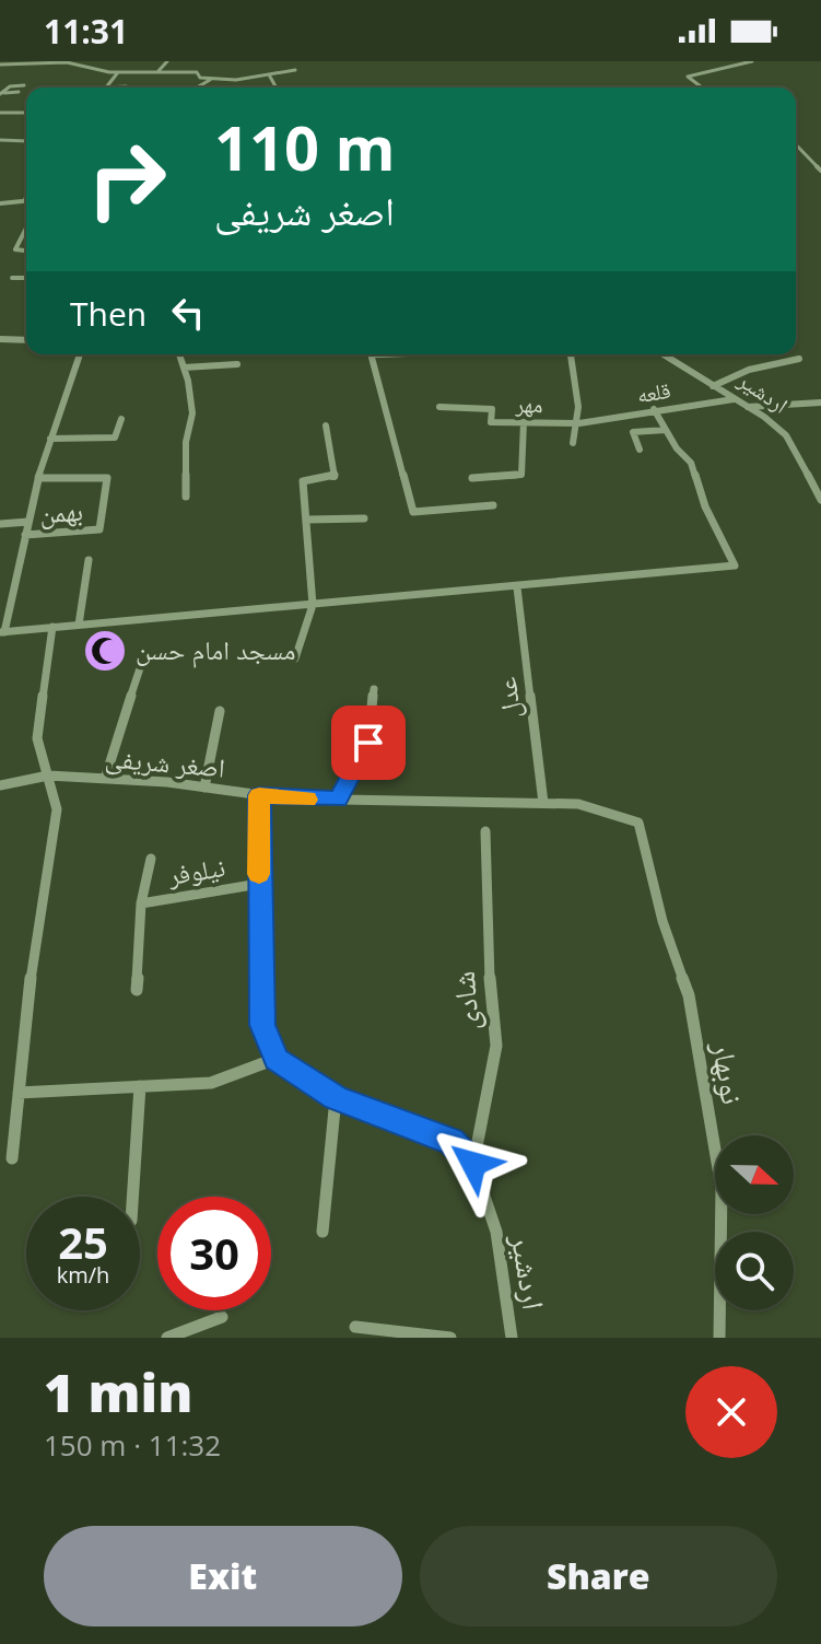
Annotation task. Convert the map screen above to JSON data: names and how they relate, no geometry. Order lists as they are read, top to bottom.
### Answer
{
  "streets": {
    "street": [
      "قلعه",
      "اردشیر",
      "مهر",
      "بهمن",
      "عدل",
      "اصغر شریفی",
      "نیلوفر",
      "شادی",
      "نوبهار"
    ]
  },
  "crossings": [
    ["قلعه", "اردشیر"],
    ["قلعه", "مهر"],
    ["اردشیر", "شادی"],
    ["عدل", "اصغر شریفی"],
    ["اصغر شریفی", "نوبهار"]
  ],
  "places": {
    "mosque": ["مسجد امام حسن"]
  },
  "north": "right",
  "page": {
    "status": "11:31",
    "turn": ["110 m", "اصغر شریفی"],
    "then": "Then",
    "speed": "25 km/h",
    "limit": "30",
    "heading": ["1 min", "150 m · 11:32"],
    "buttons": ["Exit", "Share"]
  }
}
